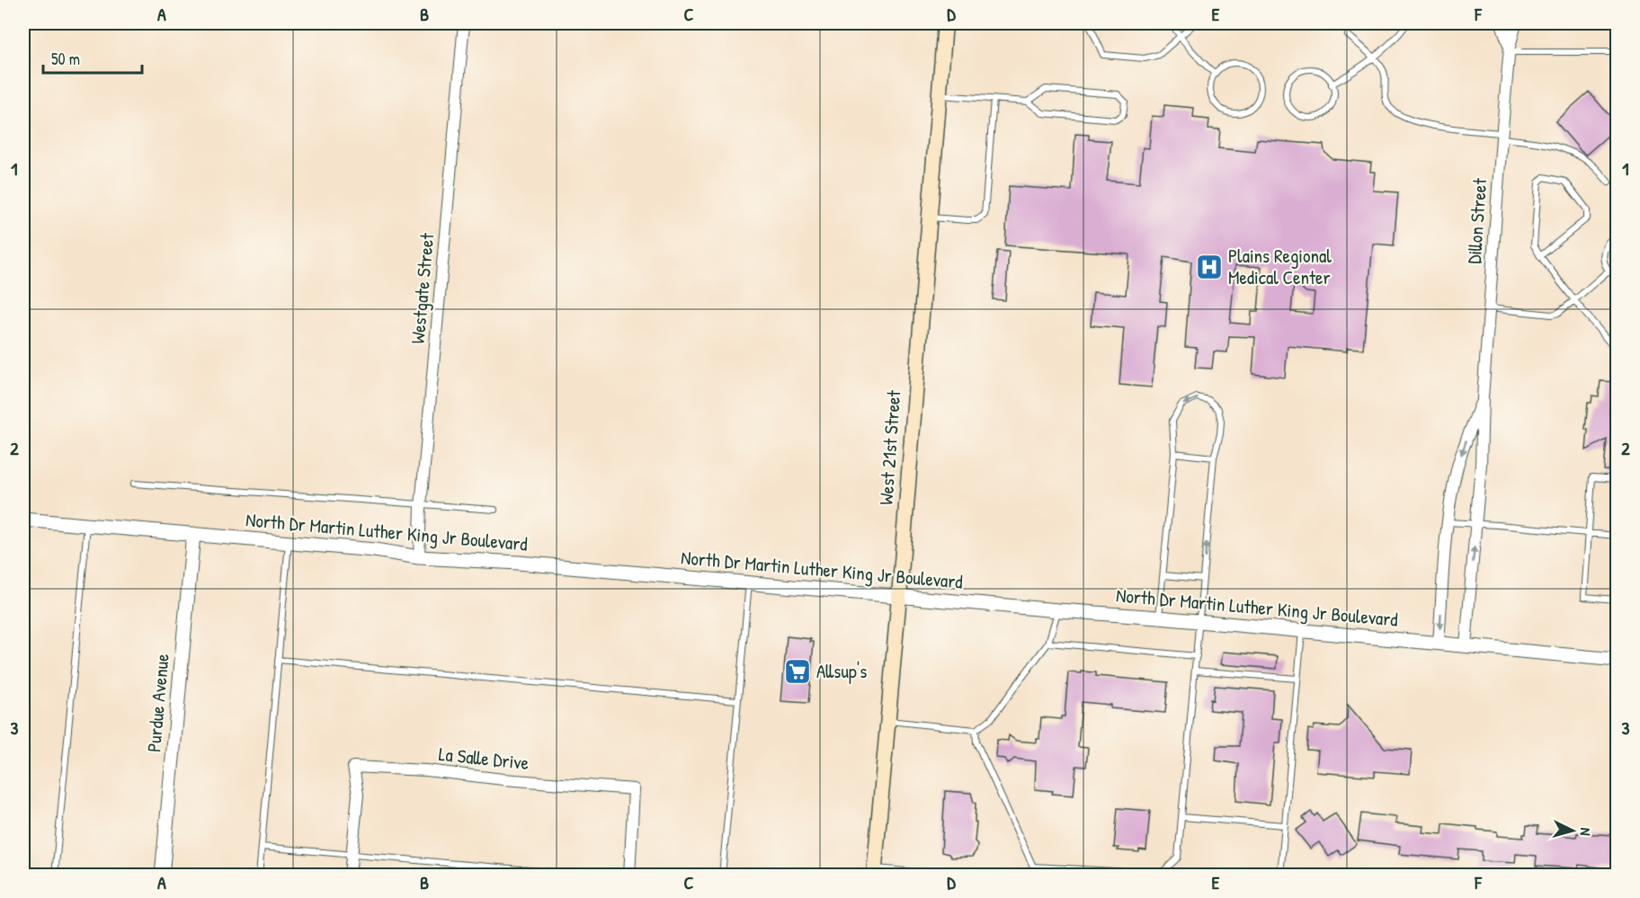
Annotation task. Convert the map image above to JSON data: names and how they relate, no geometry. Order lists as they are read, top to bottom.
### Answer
{
  "streets": {
    "main road": ["West 21st Street"],
    "street": [
      "Dillon Street",
      "Westgate Street",
      "North Dr Martin Luther King Jr Boulevard",
      "Purdue Avenue",
      "La Salle Drive"
    ]
  },
  "crossings": [
    ["Dillon Street", "North Dr Martin Luther King Jr Boulevard"],
    ["Westgate Street", "North Dr Martin Luther King Jr Boulevard"],
    ["West 21st Street", "North Dr Martin Luther King Jr Boulevard"],
    ["North Dr Martin Luther King Jr Boulevard", "Purdue Avenue"]
  ],
  "places": {
    "hospital": ["Plains Regional Medical Center"],
    "supermarket": ["Allsup's"]
  },
  "scale_bar": "50 m",
  "north": "right",
  "grid": {
    "columns": [
      "A",
      "B",
      "C",
      "D",
      "E",
      "F"
    ],
    "rows": ["1", "2", "3"]
  }
}
